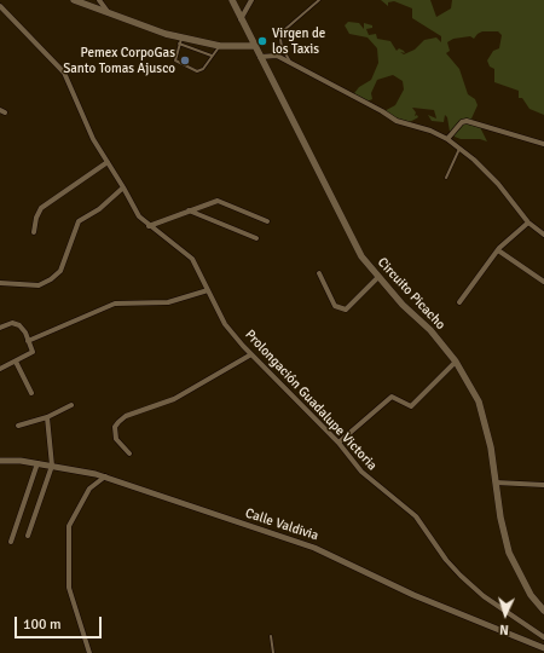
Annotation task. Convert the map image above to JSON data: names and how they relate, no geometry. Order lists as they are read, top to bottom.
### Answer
{
  "streets": {
    "main road": ["Circuito Picacho"],
    "street": ["Prolongación Guadalupe Victoria", "Calle Valdivia"]
  },
  "places": ["Virgen de los Taxis", "Pemex CorpoGas Santo Tomas Ajusco"],
  "scale_bar": "100 m",
  "north": "bottom"
}
